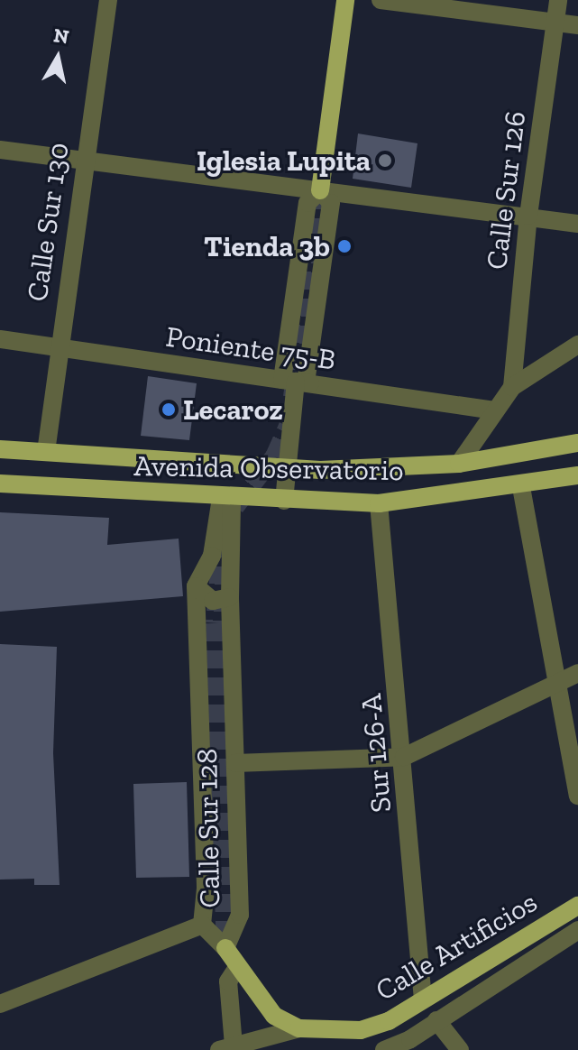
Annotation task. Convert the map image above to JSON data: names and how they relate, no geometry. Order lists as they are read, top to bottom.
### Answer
{
  "streets": {
    "main road": ["Avenida Observatorio", "Calle Artificios"],
    "street": [
      "Calle Sur 126",
      "Calle Sur 130",
      "Poniente 75-B",
      "Sur 126-A",
      "Calle Sur 128"
    ]
  },
  "crossings": [
    ["Calle Sur 130", "Poniente 75-B"],
    ["Calle Sur 130", "Avenida Observatorio"],
    ["Avenida Observatorio", "Sur 126-A"],
    ["Avenida Observatorio", "Calle Sur 128"],
    ["Sur 126-A", "Calle Artificios"]
  ],
  "places": ["Iglesia Lupita", "Tienda 3b", "Lecaroz"],
  "north": "top"
}
